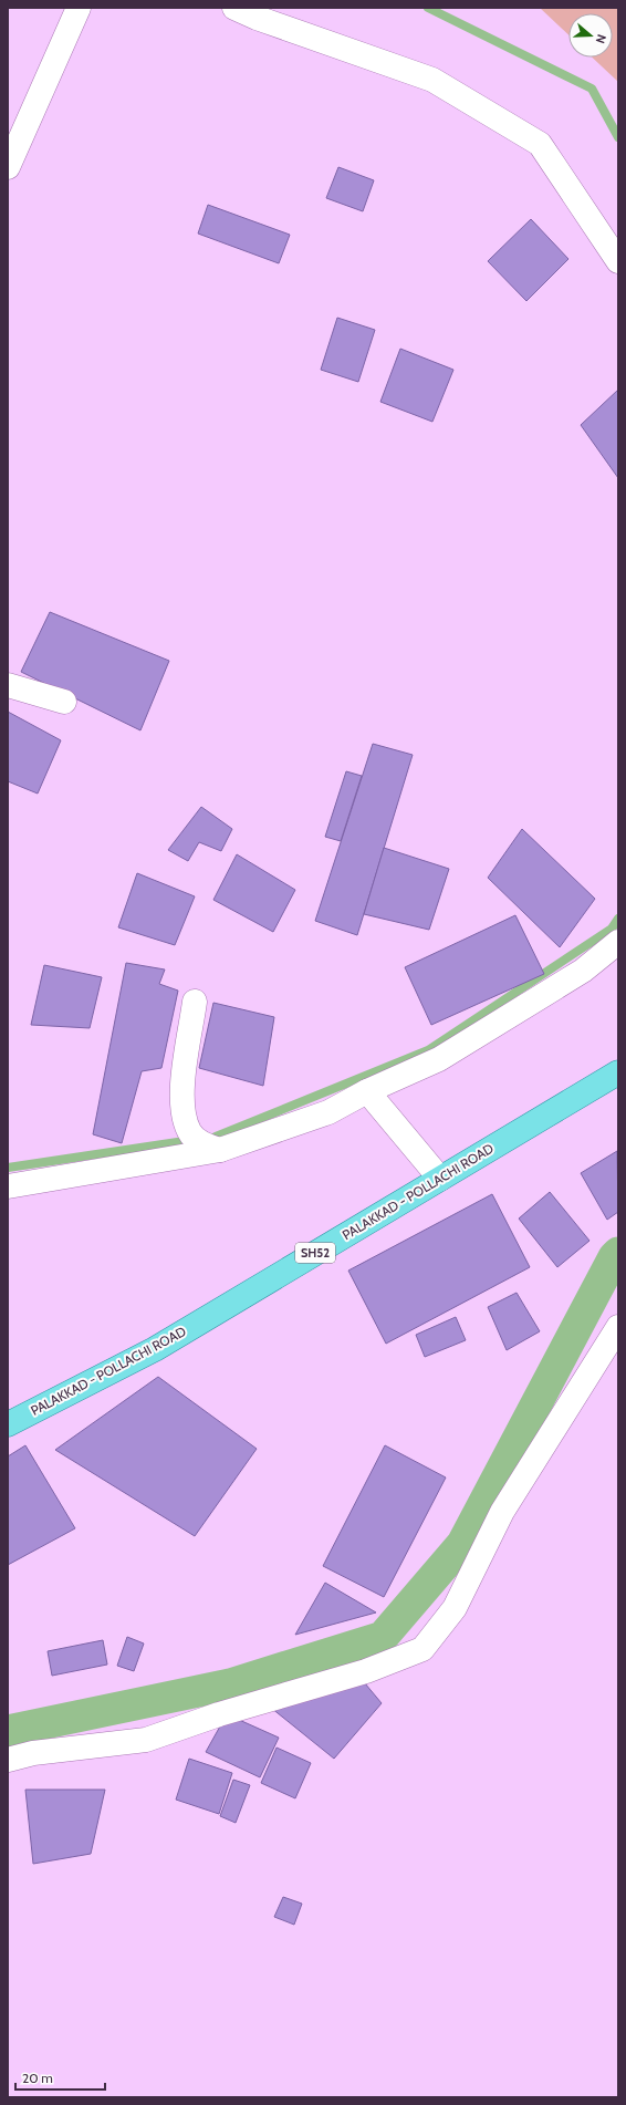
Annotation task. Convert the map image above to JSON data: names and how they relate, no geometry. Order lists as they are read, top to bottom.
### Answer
{
  "streets": {
    "main road": ["PALAKKAD - POLLACHI ROAD", "SH52"]
  },
  "scale_bar": "20 m",
  "north": "right"
}
